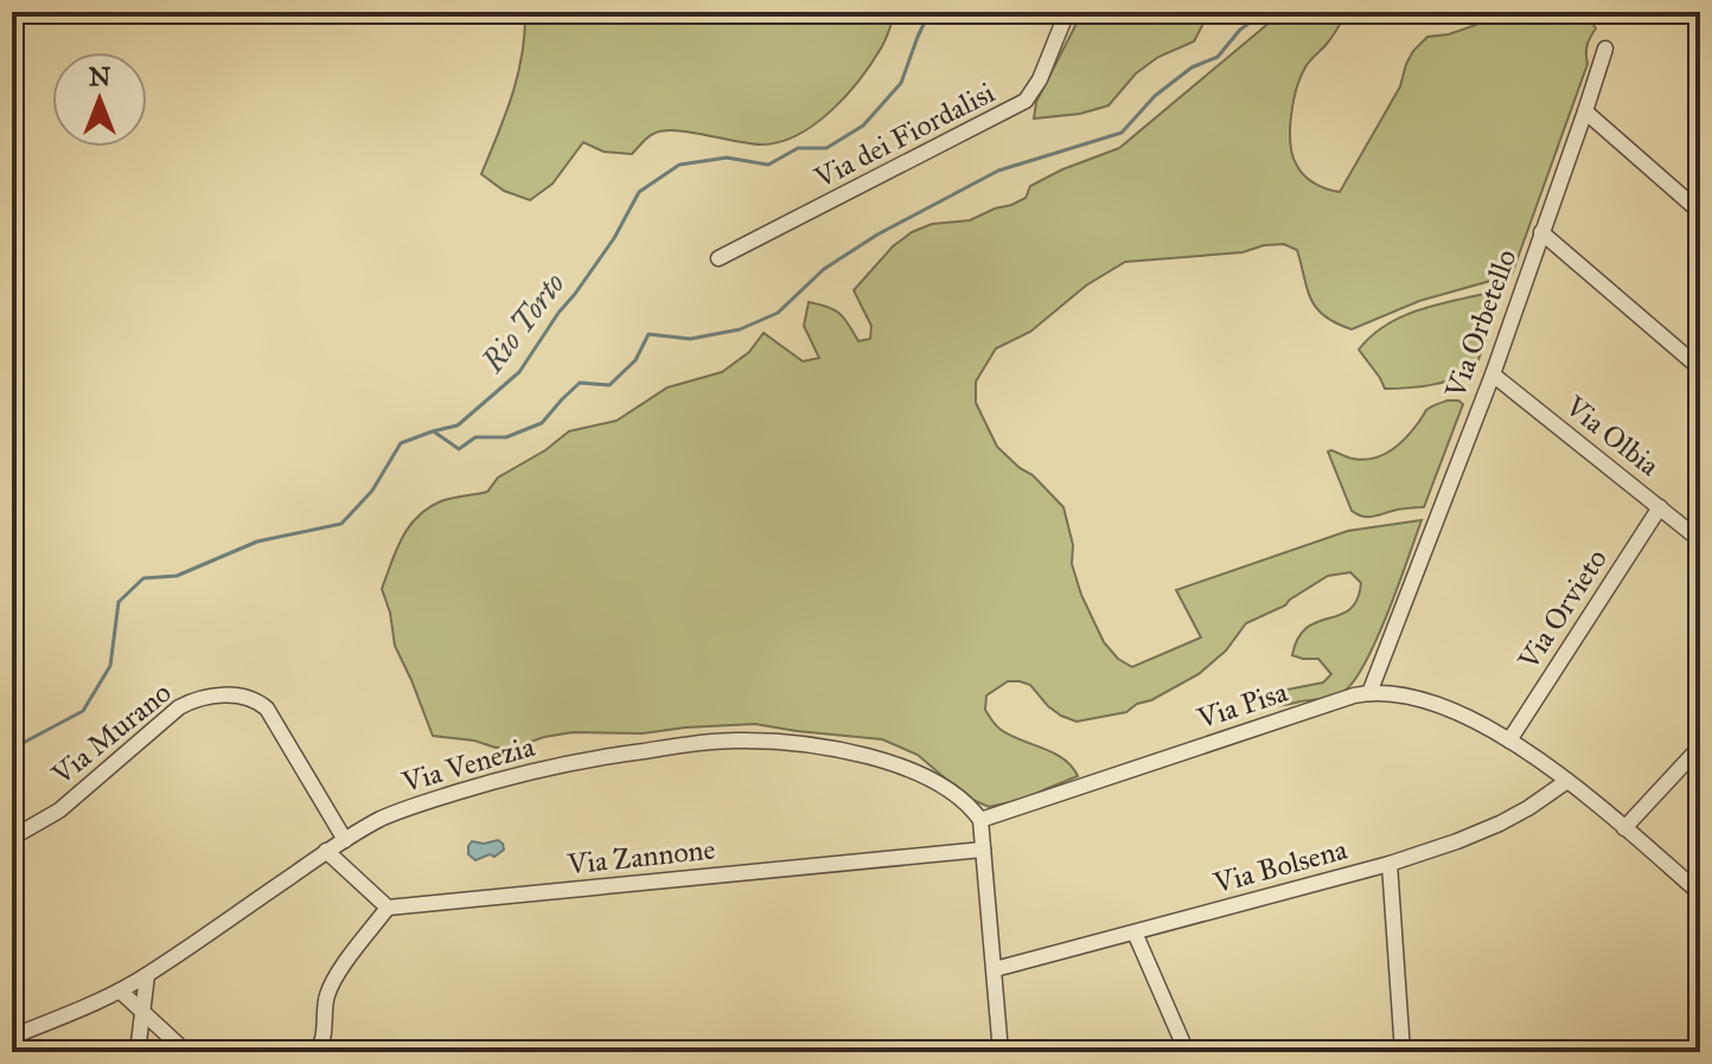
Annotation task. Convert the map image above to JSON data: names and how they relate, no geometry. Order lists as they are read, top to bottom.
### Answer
{
  "streets": {
    "street": [
      "Via dei Fiordalisi",
      "Via Orbetello",
      "Via Olbia",
      "Via Orvieto",
      "Via Pisa",
      "Via Murano",
      "Via Venezia",
      "Via Zannone",
      "Via Bolsena"
    ]
  },
  "crossings": [
    ["Via Orbetello", "Via Olbia"],
    ["Via Orbetello", "Via Pisa"],
    ["Via Olbia", "Via Orvieto"],
    ["Via Orvieto", "Via Pisa"],
    ["Via Pisa", "Via Venezia"],
    ["Via Pisa", "Via Bolsena"],
    ["Via Murano", "Via Venezia"]
  ],
  "water": ["Rio Torto"],
  "north": "top"
}
